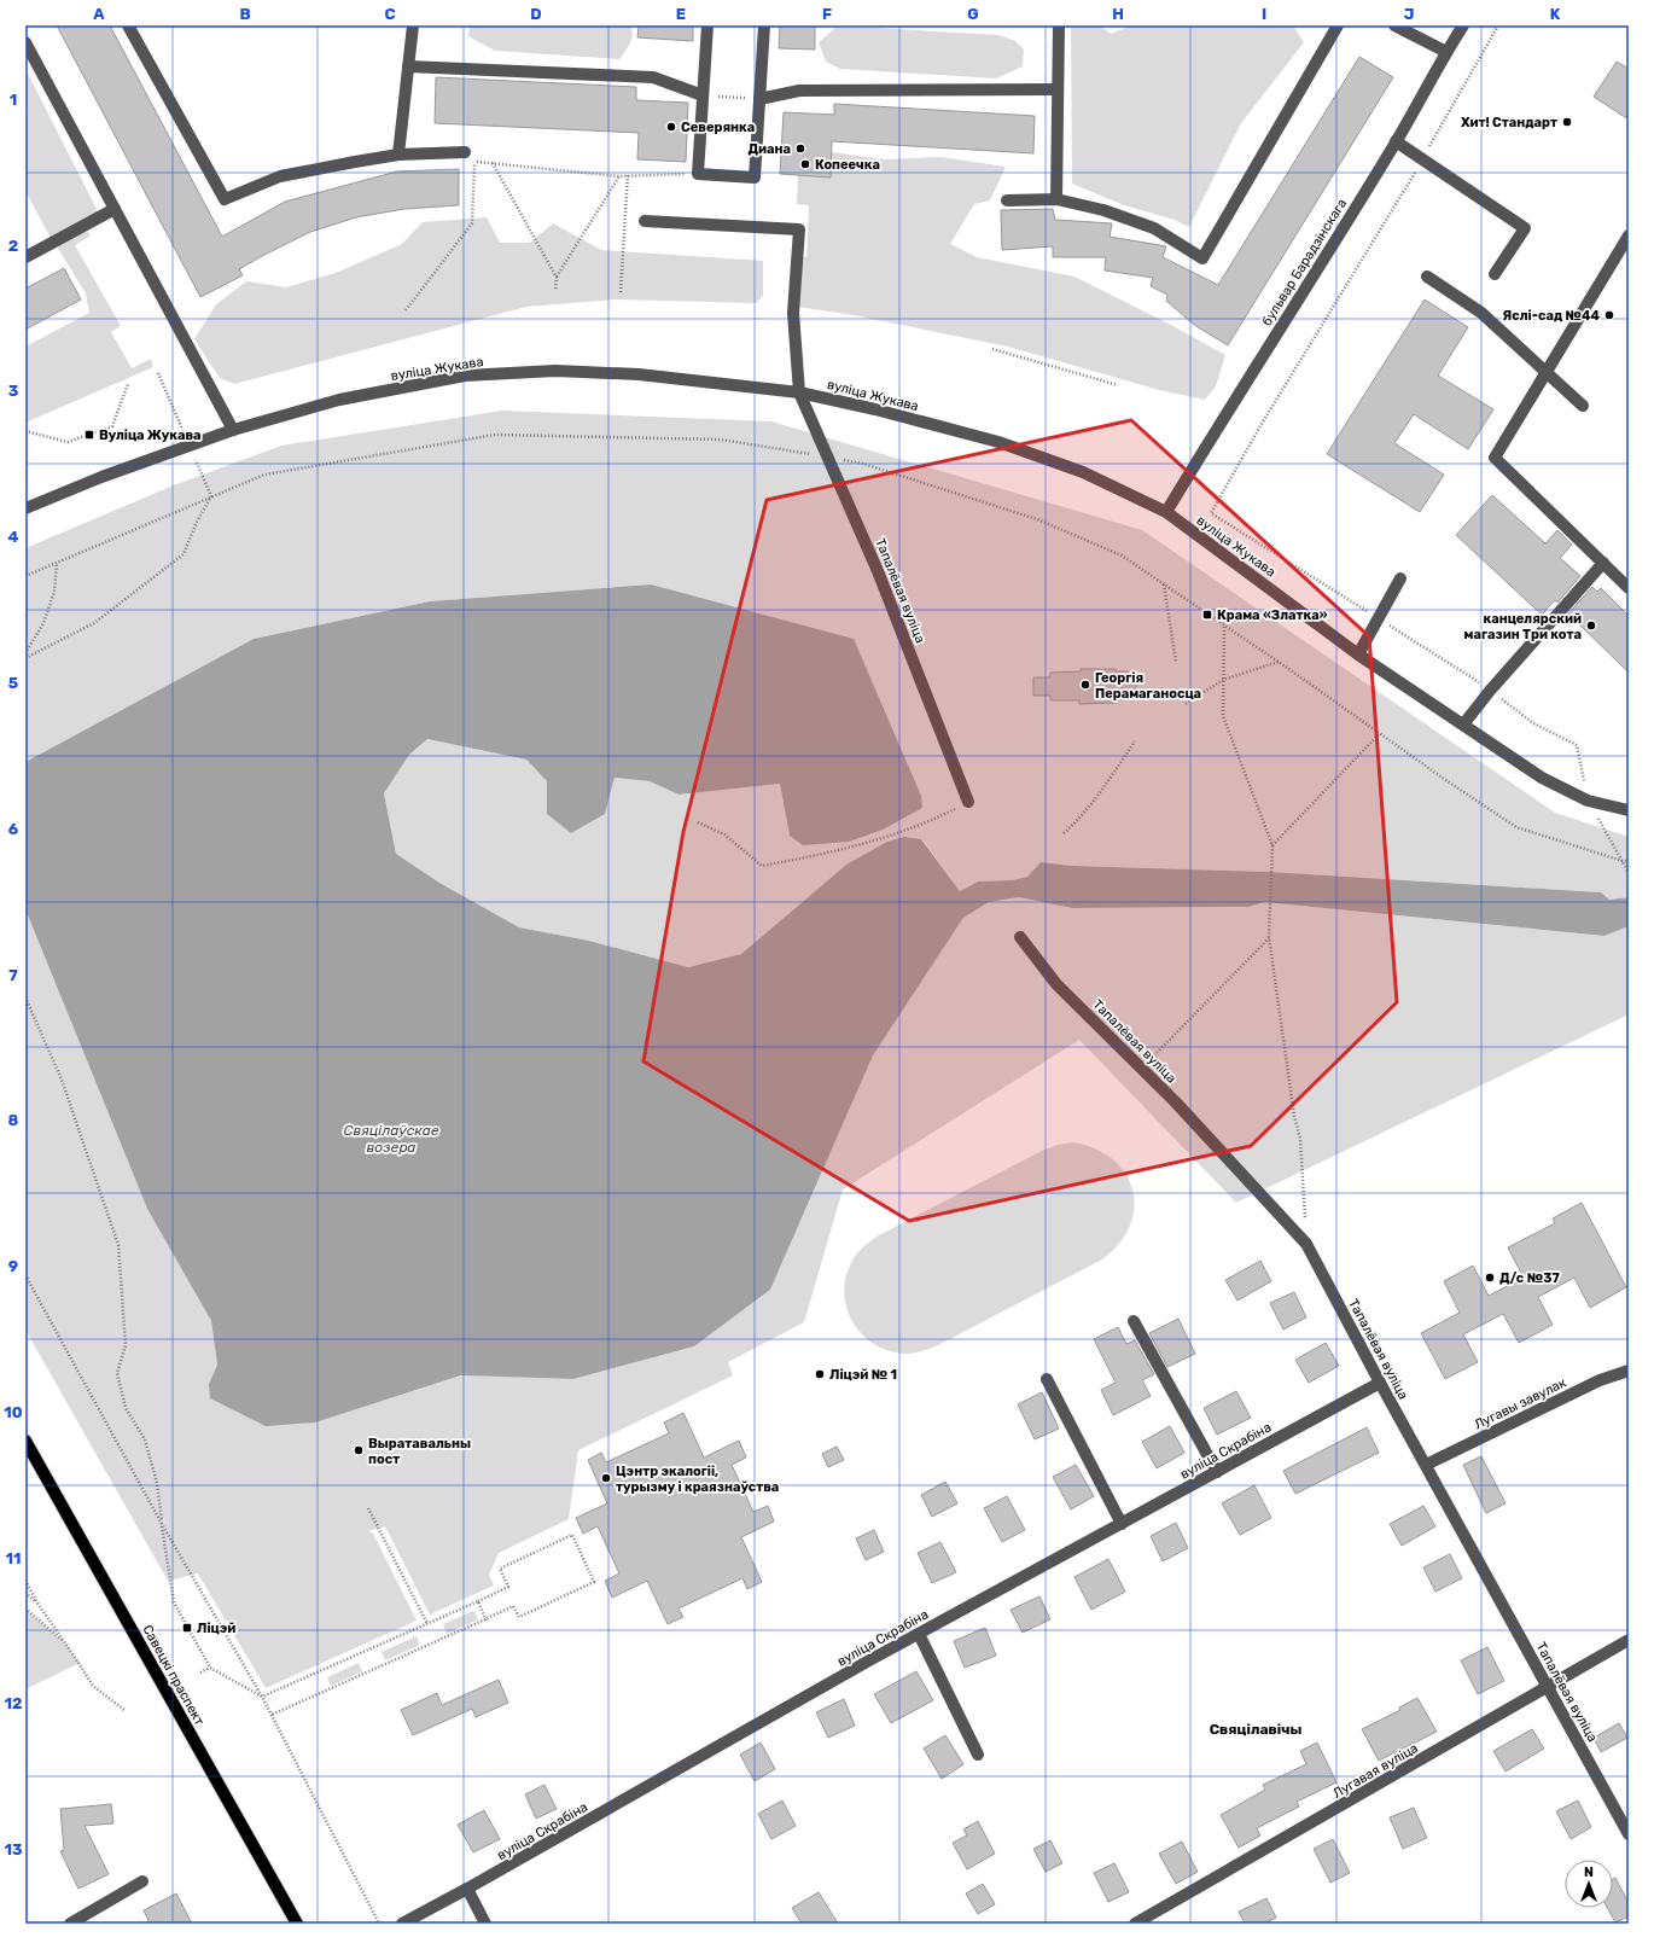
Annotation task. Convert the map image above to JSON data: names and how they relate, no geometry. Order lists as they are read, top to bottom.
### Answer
{
  "streets": {
    "main road": ["Савецкі праспект"],
    "street": [
      "бульвар Барадзінскага",
      "вуліца Жукава",
      "Тапалёвая вуліца",
      "Лугавы завулак",
      "вуліца Скрабіна",
      "Лугавая вуліца"
    ]
  },
  "crossings": [
    ["бульвар Барадзінскага", "вуліца Жукава"],
    ["вуліца Жукава", "Тапалёвая вуліца"],
    ["Тапалёвая вуліца", "Лугавы завулак"],
    ["Тапалёвая вуліца", "вуліца Скрабіна"],
    ["Тапалёвая вуліца", "Лугавая вуліца"]
  ],
  "districts": ["Свяцілавічы"],
  "water": ["Свяцілаўскае возера"],
  "places": {
    "other": [
      "Хит! Стандарт",
      "Северянка",
      "Диана",
      "Копеечка",
      "Яслі-сад №44",
      "канцелярский магазин Три кота",
      "Георгія Перамаганосца",
      "Д/с №37",
      "Ліцэй № 1",
      "Выратавальны пост",
      "Цэнтр экалогіі, турызму і краязнаўства"
    ],
    "transit": ["Вуліца Жукава", "Крама «Златка»", "Ліцэй"]
  },
  "north": "top",
  "grid": {
    "columns": [
      "A",
      "B",
      "C",
      "D",
      "E",
      "F",
      "G",
      "H",
      "I",
      "J",
      "K"
    ],
    "rows": [
      "1",
      "2",
      "3",
      "4",
      "5",
      "6",
      "7",
      "8",
      "9",
      "10",
      "11",
      "12",
      "13"
    ]
  }
}
